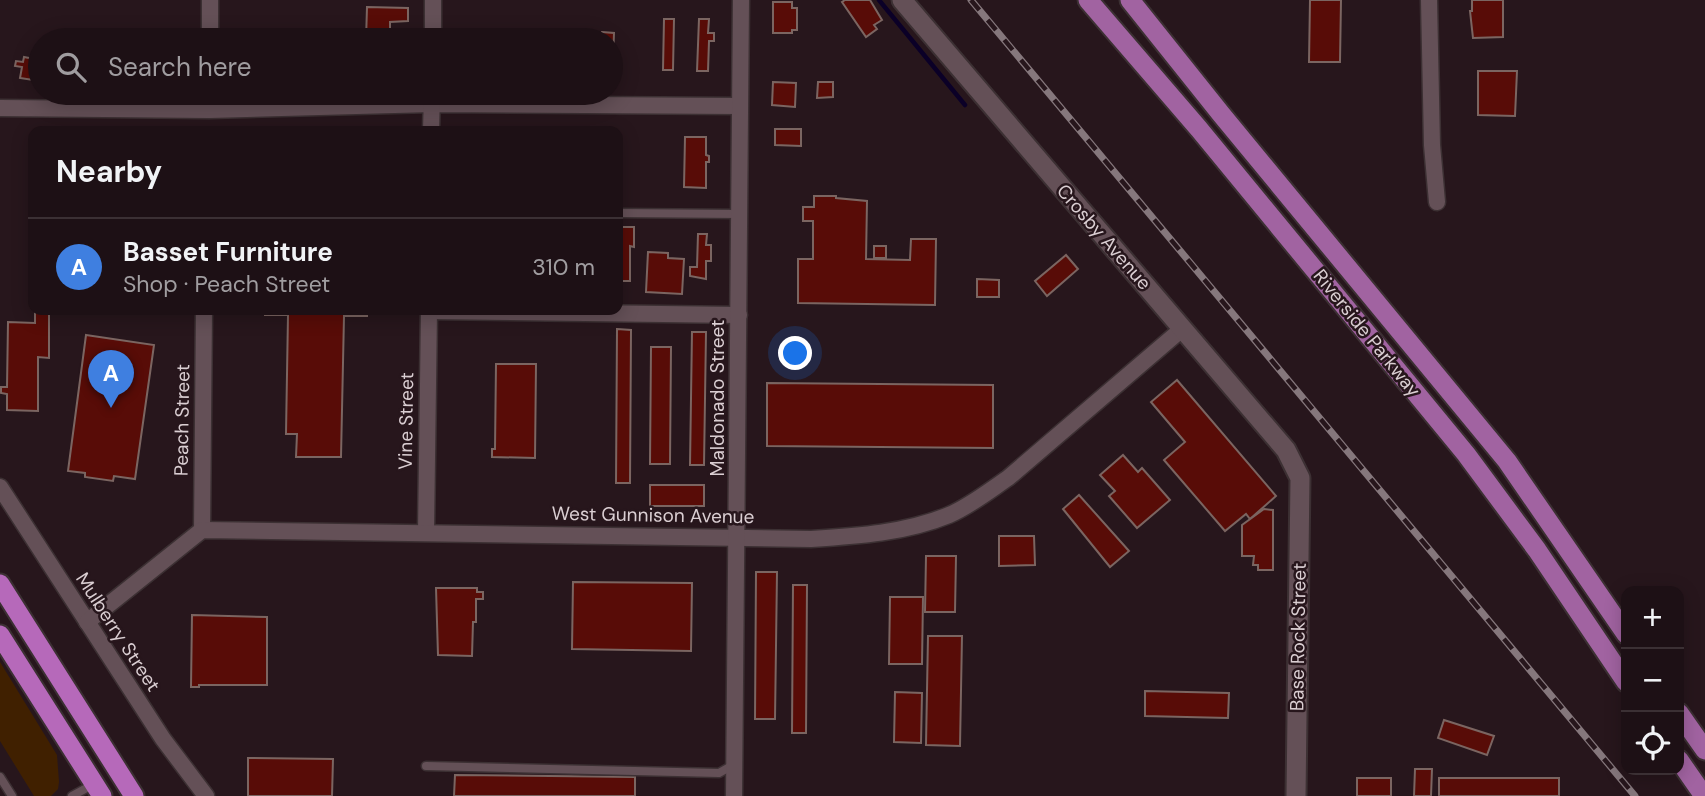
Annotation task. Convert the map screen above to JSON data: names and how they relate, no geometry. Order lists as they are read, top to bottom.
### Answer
{
  "streets": {
    "main road": ["Riverside Parkway"],
    "street": [
      "Crosby Avenue",
      "Maldonado Street",
      "Peach Street",
      "Vine Street",
      "West Gunnison Avenue",
      "Mulberry Street",
      "Base Rock Street"
    ]
  },
  "crossings": [
    ["Crosby Avenue", "West Gunnison Avenue"],
    ["Crosby Avenue", "Base Rock Street"],
    ["Maldonado Street", "West Gunnison Avenue"],
    ["Peach Street", "West Gunnison Avenue"],
    ["Vine Street", "West Gunnison Avenue"]
  ],
  "page": {
    "search": "Search here",
    "heading": "Nearby",
    "list": [
      {
        "mark": "A",
        "name": "Basset Furniture",
        "note": "Shop · Peach Street",
        "value": "310 m"
      }
    ],
    "pins": "A",
    "map_buttons": ["+", "−"]
  }
}
